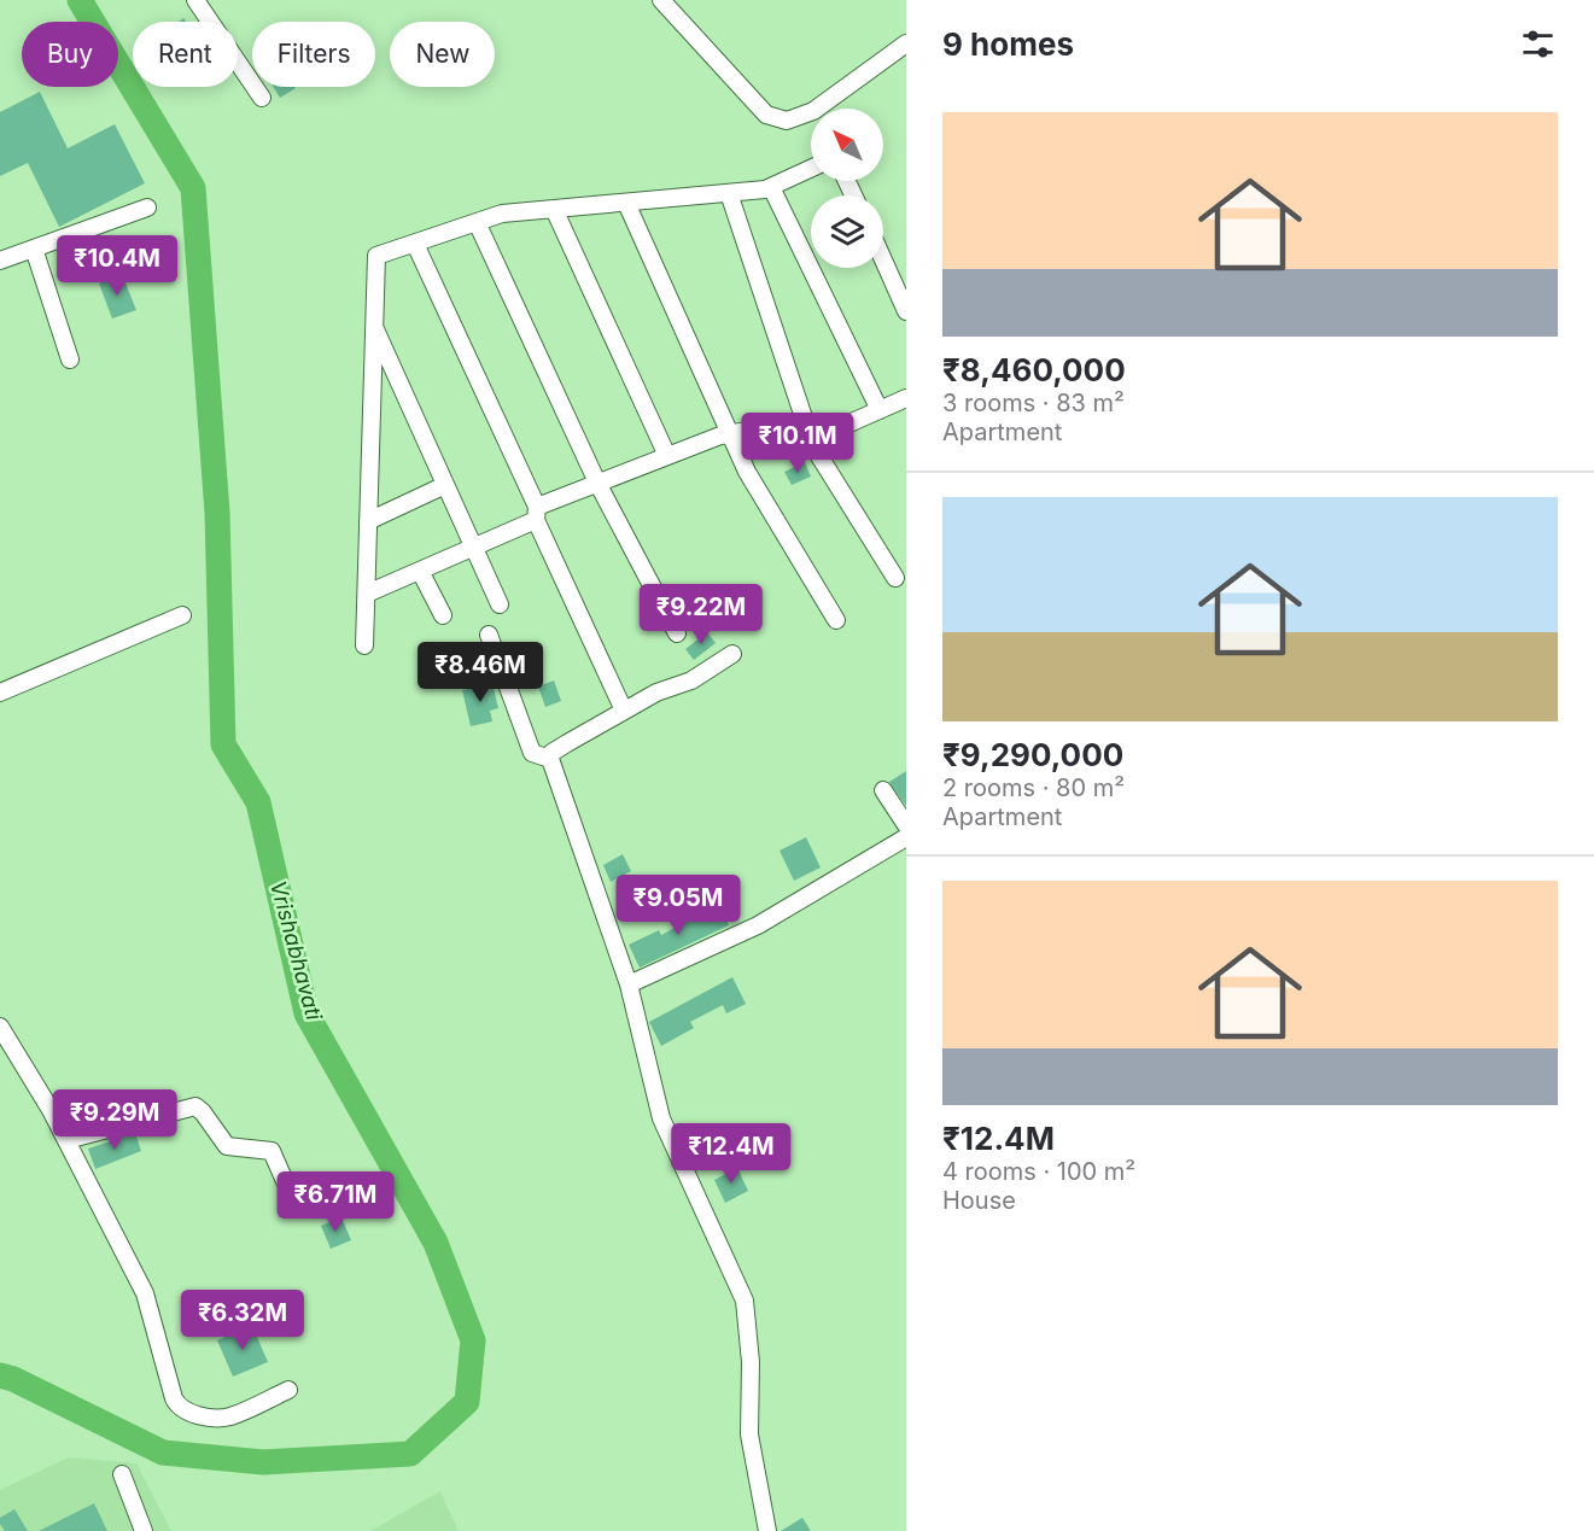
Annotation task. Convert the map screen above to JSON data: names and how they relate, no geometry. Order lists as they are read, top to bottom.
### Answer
{
  "water": ["Vrishabhavati"],
  "north": "top left",
  "page": {
    "heading": "9 homes",
    "chip": [
      "Buy",
      "Rent",
      "Filters",
      "New"
    ],
    "list": [
      {
        "name": "₹8,460,000",
        "note": "3 rooms · 83 m² · Apartment"
      },
      {
        "name": "₹9,290,000",
        "note": "2 rooms · 80 m² · Apartment"
      },
      {
        "name": "₹12.4M",
        "note": "4 rooms · 100 m² · House"
      }
    ],
    "price": [
      "₹10.4M",
      "₹10.1M",
      "₹9.22M",
      "₹8.46M",
      "₹9.05M",
      "₹9.29M",
      "₹12.4M",
      "₹6.71M",
      "₹6.32M"
    ]
  }
}
